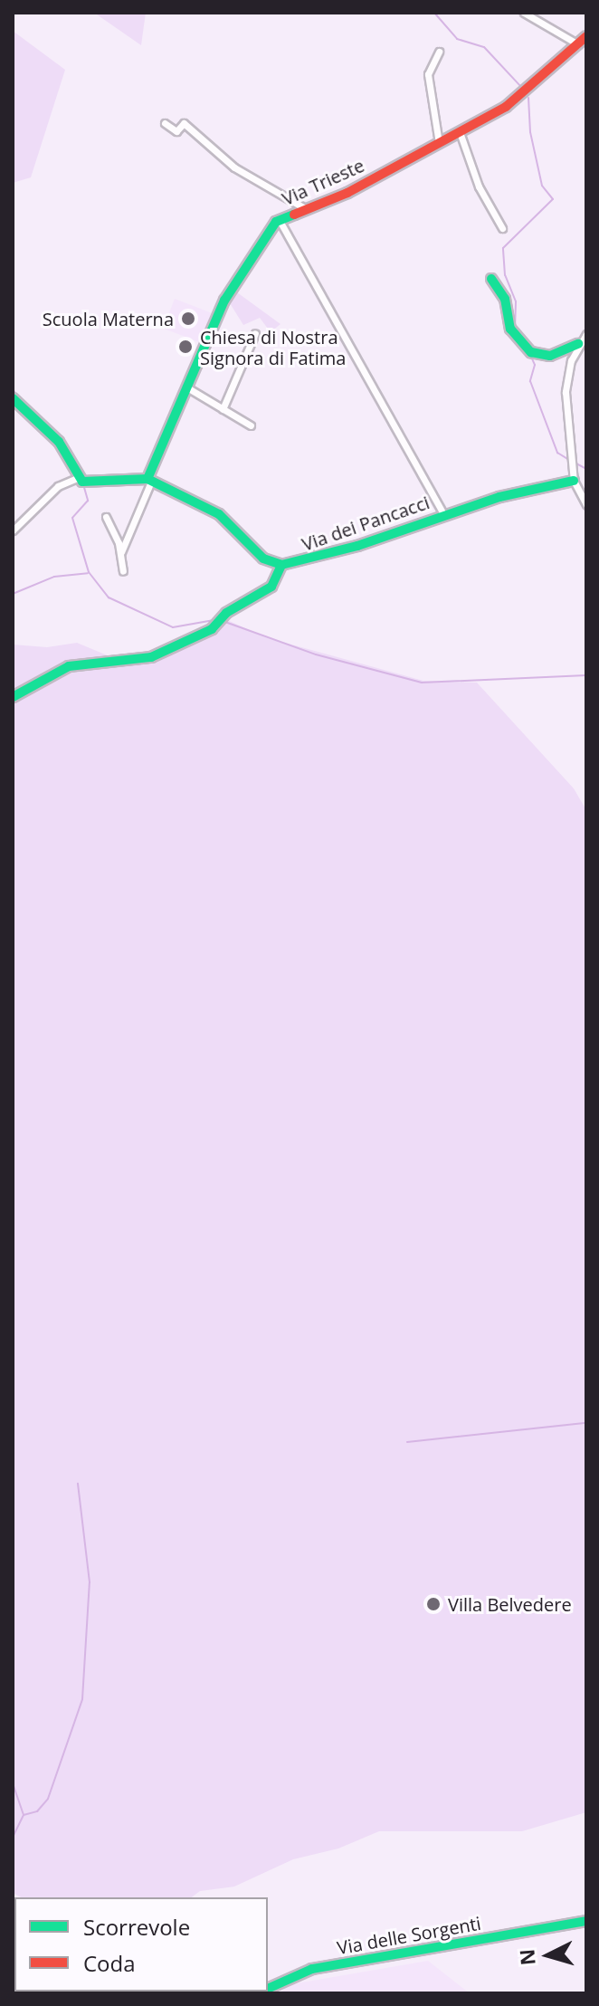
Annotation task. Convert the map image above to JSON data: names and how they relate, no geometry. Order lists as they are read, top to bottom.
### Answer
{
  "streets": {
    "street": ["Via Trieste", "Via dei Pancacci", "Via delle Sorgenti"]
  },
  "crossings": [
    ["Via Trieste", "Via dei Pancacci"]
  ],
  "places": ["Scuola Materna", "Chiesa di Nostra Signora di Fatima", "Villa Belvedere"],
  "legend": ["Scorrevole", "Coda"],
  "north": "left"
}
